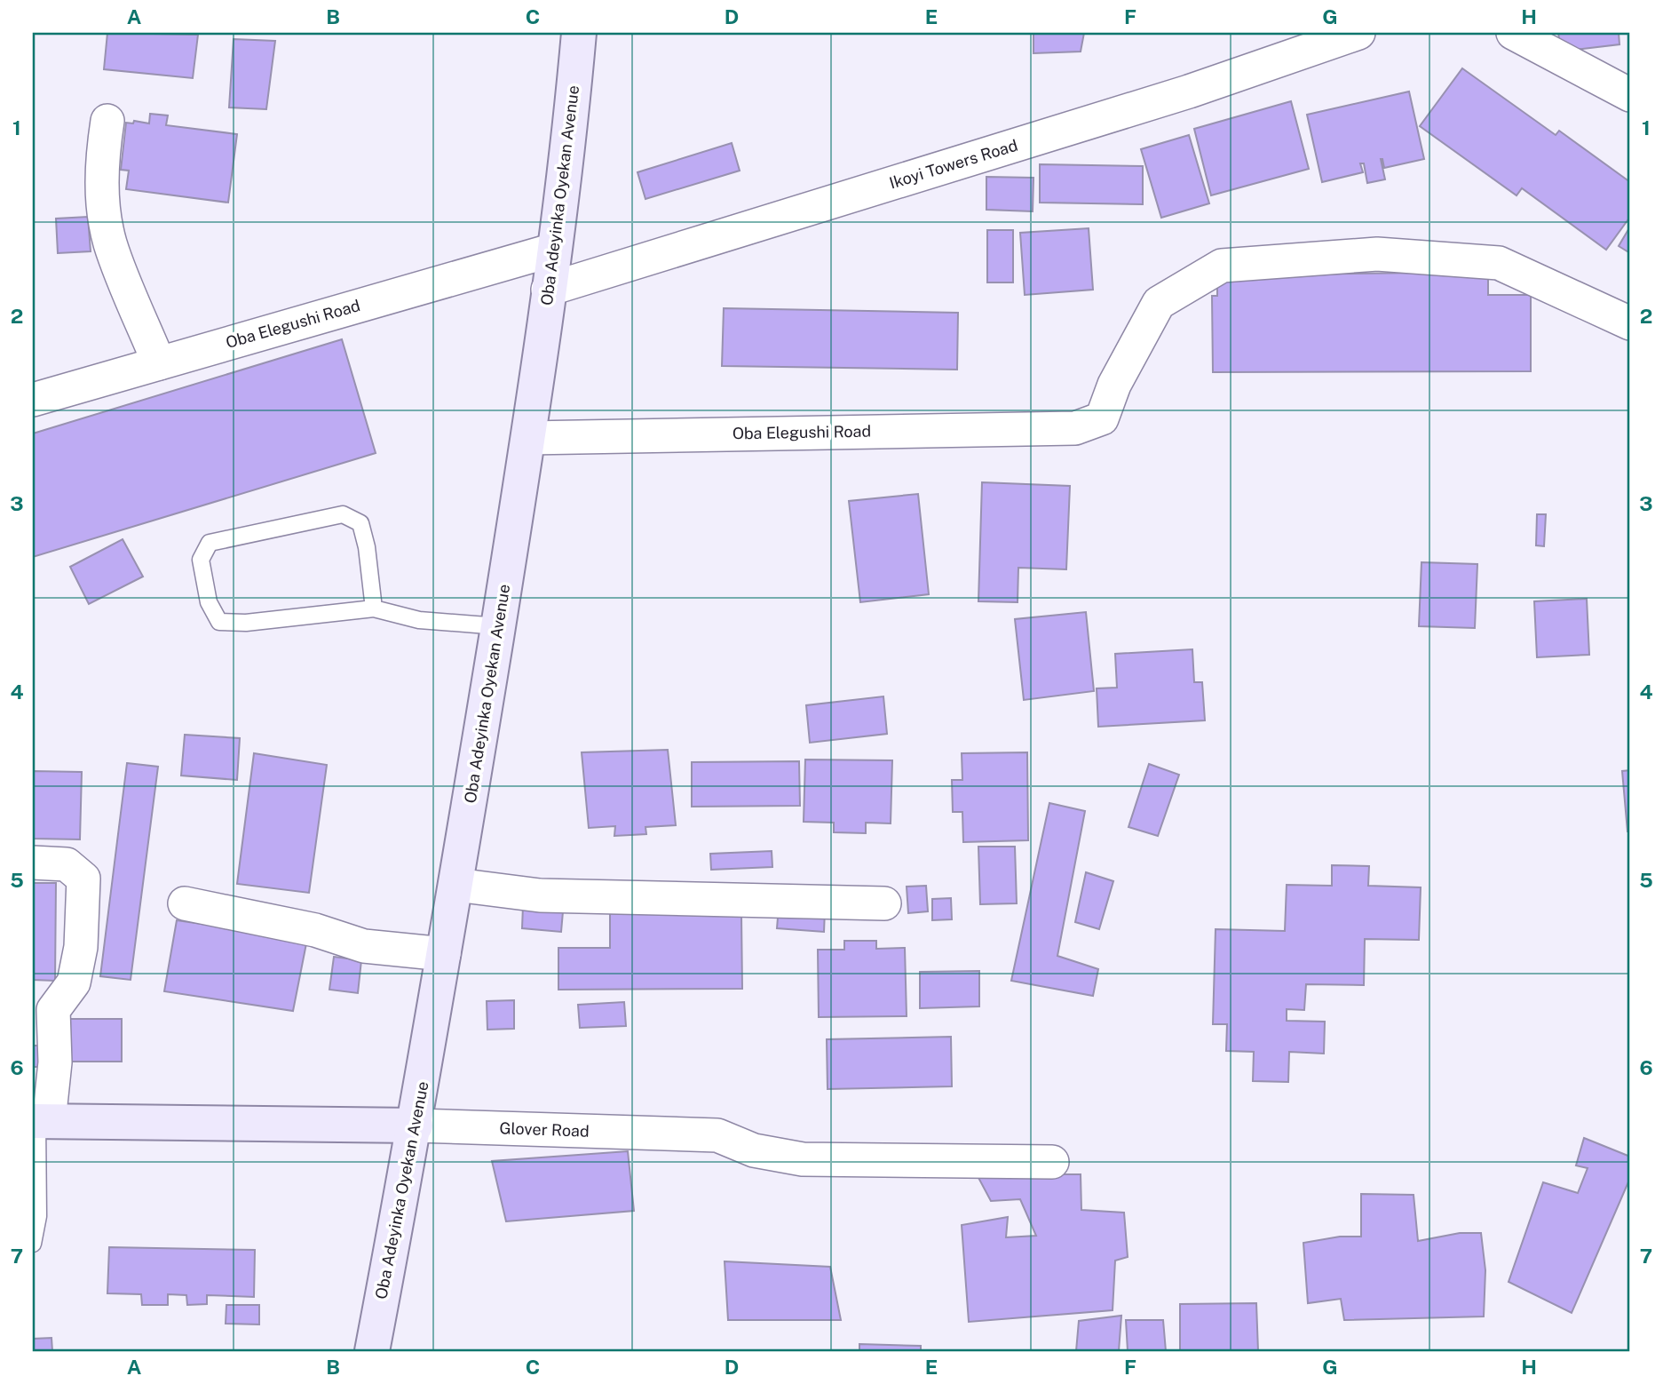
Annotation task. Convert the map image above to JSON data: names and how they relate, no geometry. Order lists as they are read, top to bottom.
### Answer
{
  "streets": {
    "main road": ["Oba Adeyinka Oyekan Avenue", "Glover Road"],
    "street": ["Ikoyi Towers Road", "Oba Elegushi Road"]
  },
  "crossings": [
    ["Ikoyi Towers Road", "Oba Adeyinka Oyekan Avenue"],
    ["Oba Adeyinka Oyekan Avenue", "Oba Elegushi Road"],
    ["Oba Adeyinka Oyekan Avenue", "Glover Road"]
  ],
  "grid": {
    "columns": [
      "A",
      "B",
      "C",
      "D",
      "E",
      "F",
      "G",
      "H"
    ],
    "rows": [
      "1",
      "2",
      "3",
      "4",
      "5",
      "6",
      "7"
    ]
  }
}
